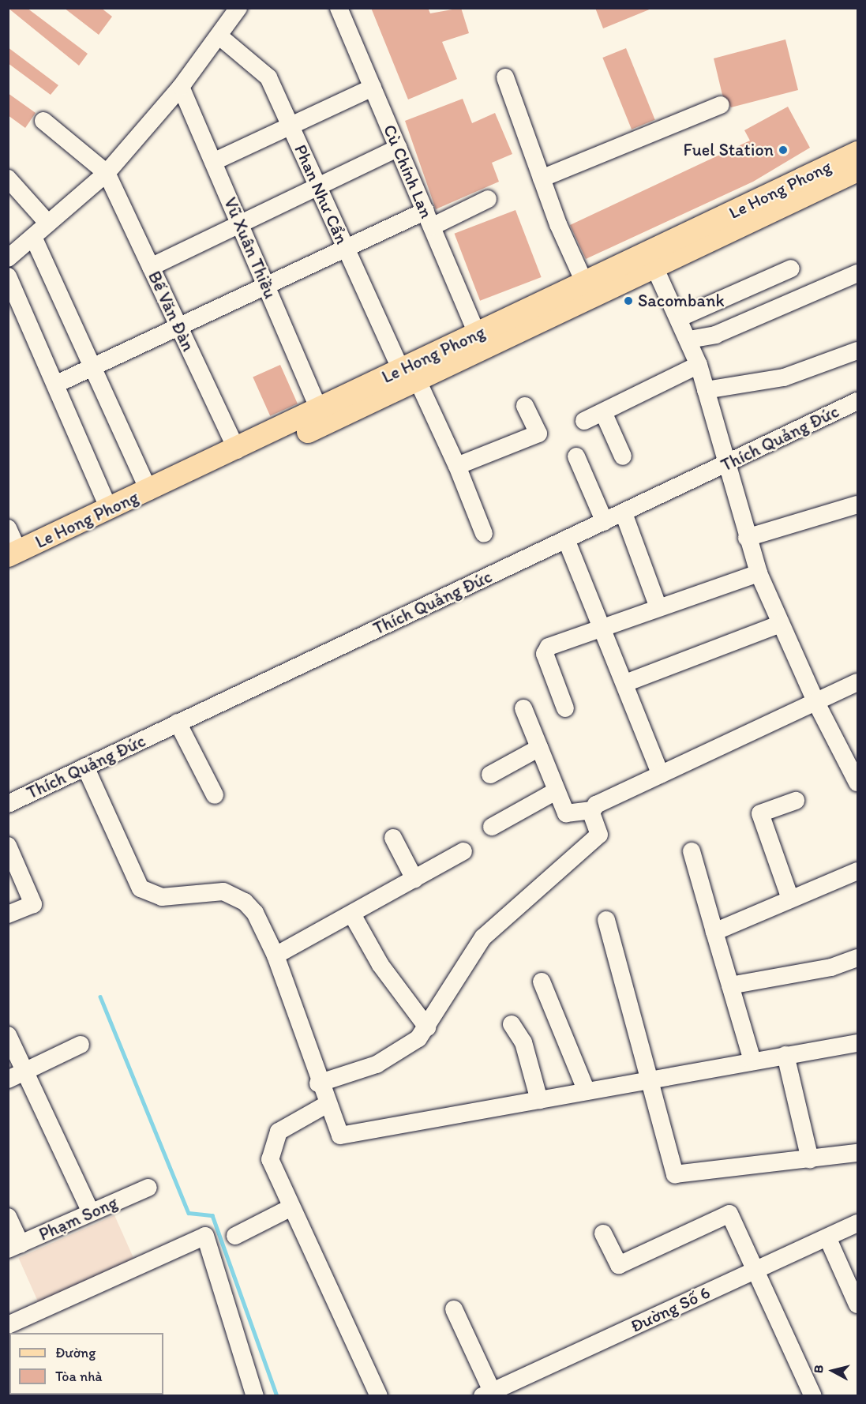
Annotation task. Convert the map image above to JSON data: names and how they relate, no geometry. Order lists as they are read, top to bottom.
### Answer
{
  "streets": {
    "main road": ["Le Hong Phong"],
    "street": [
      "Cù Chính Lan",
      "Phan Như Cẩn",
      "Vũ Xuân Thiều",
      "Bế Văn Đàn",
      "Thích Quảng Đức",
      "Phạm Song",
      "Đường Số 6"
    ]
  },
  "crossings": [
    ["Cù Chính Lan", "Le Hong Phong"],
    ["Le Hong Phong", "Phan Như Cẩn"],
    ["Le Hong Phong", "Vũ Xuân Thiều"],
    ["Le Hong Phong", "Bế Văn Đàn"]
  ],
  "places": ["Fuel Station", "Sacombank"],
  "legend": ["Đường", "Tòa nhà"],
  "north": "left"
}
